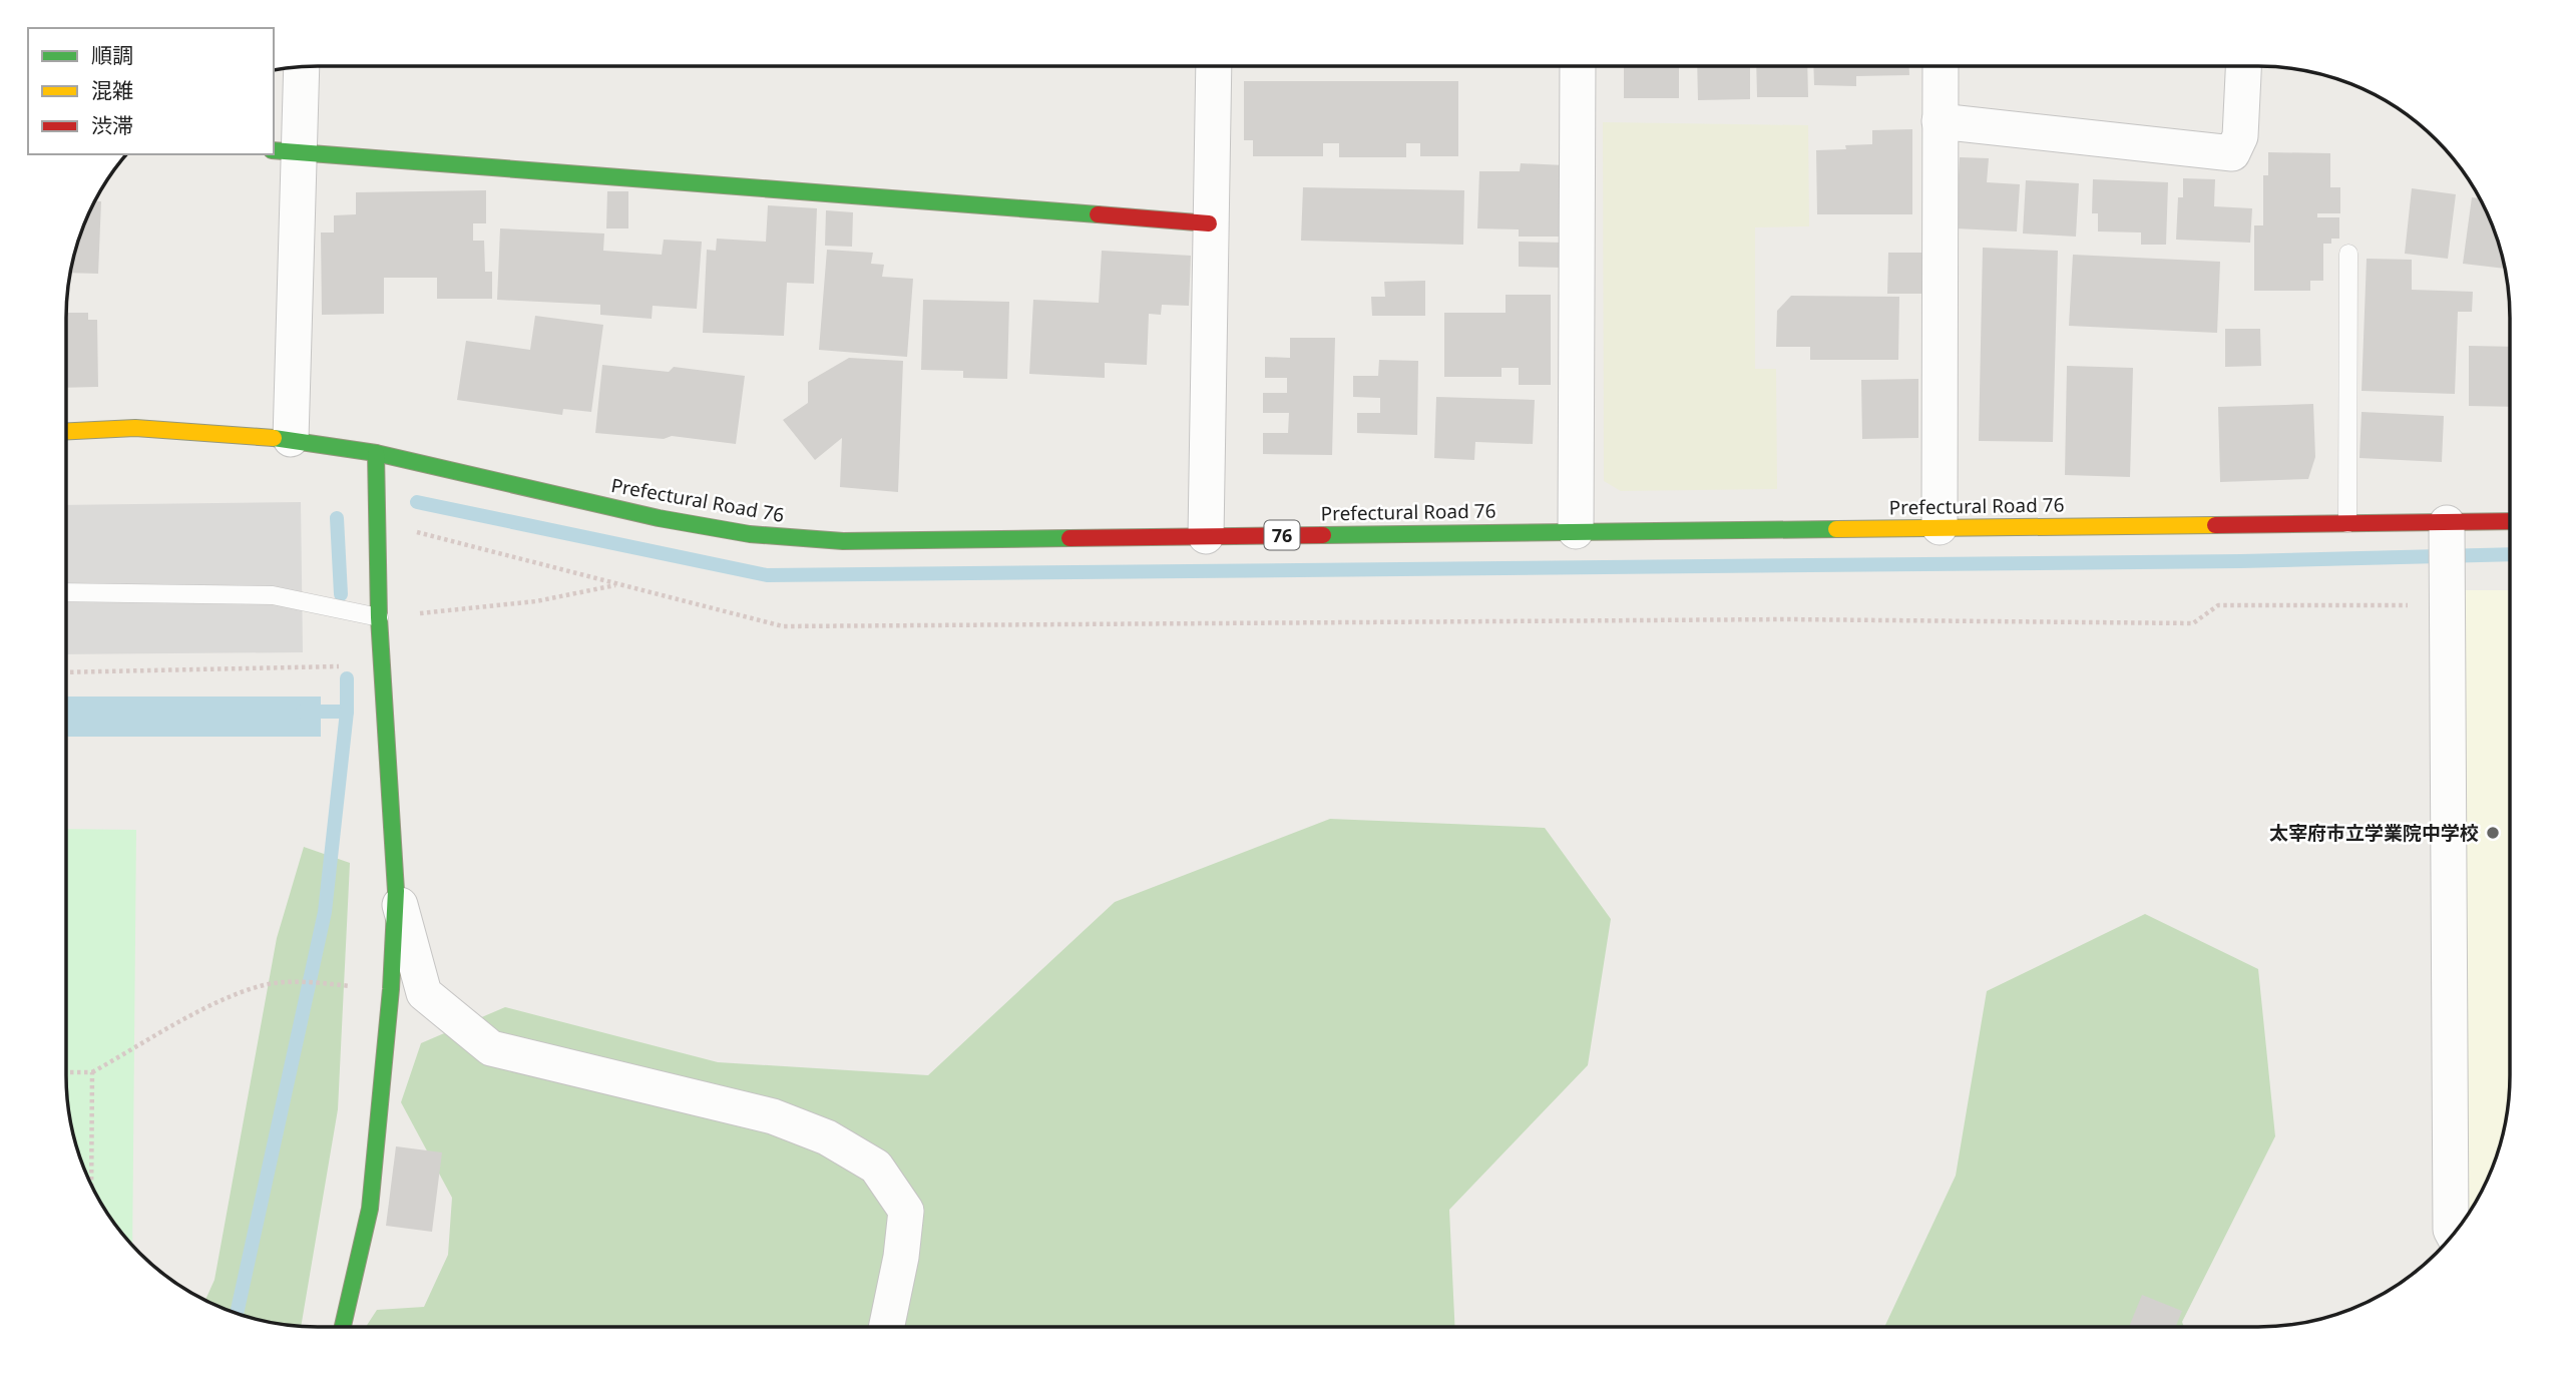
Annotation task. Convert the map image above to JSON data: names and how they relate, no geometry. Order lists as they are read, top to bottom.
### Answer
{
  "streets": {
    "main road": ["Prefectural Road 76", "76"]
  },
  "places": ["太宰府市立学業院中学校"],
  "legend": ["順調", "混雑", "渋滞"]
}
